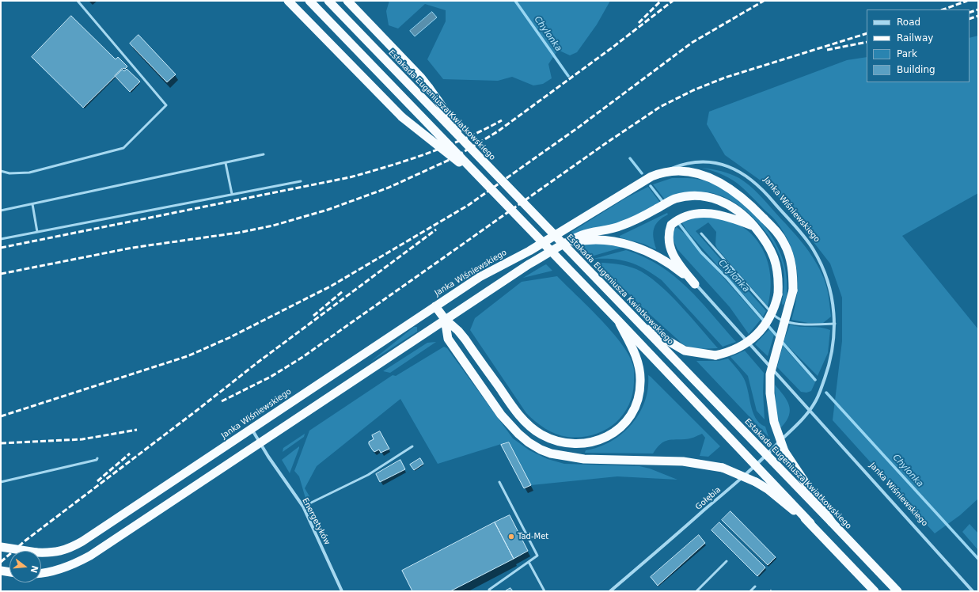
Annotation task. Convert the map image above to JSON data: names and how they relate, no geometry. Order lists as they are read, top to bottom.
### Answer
{
  "streets": {
    "highway": ["Estakada Eugeniusza Kwiatkowskiego", "Janka Wiśniewskiego"],
    "street": ["Gołębia", "Energetyków"]
  },
  "crossings": [
    ["Janka Wiśniewskiego", "Gołębia"],
    ["Janka Wiśniewskiego", "Energetyków"]
  ],
  "water": ["Chylonka"],
  "places": ["Tad-Met"],
  "legend": [
    "Road",
    "Railway",
    "Park",
    "Building"
  ],
  "north": "right"
}
